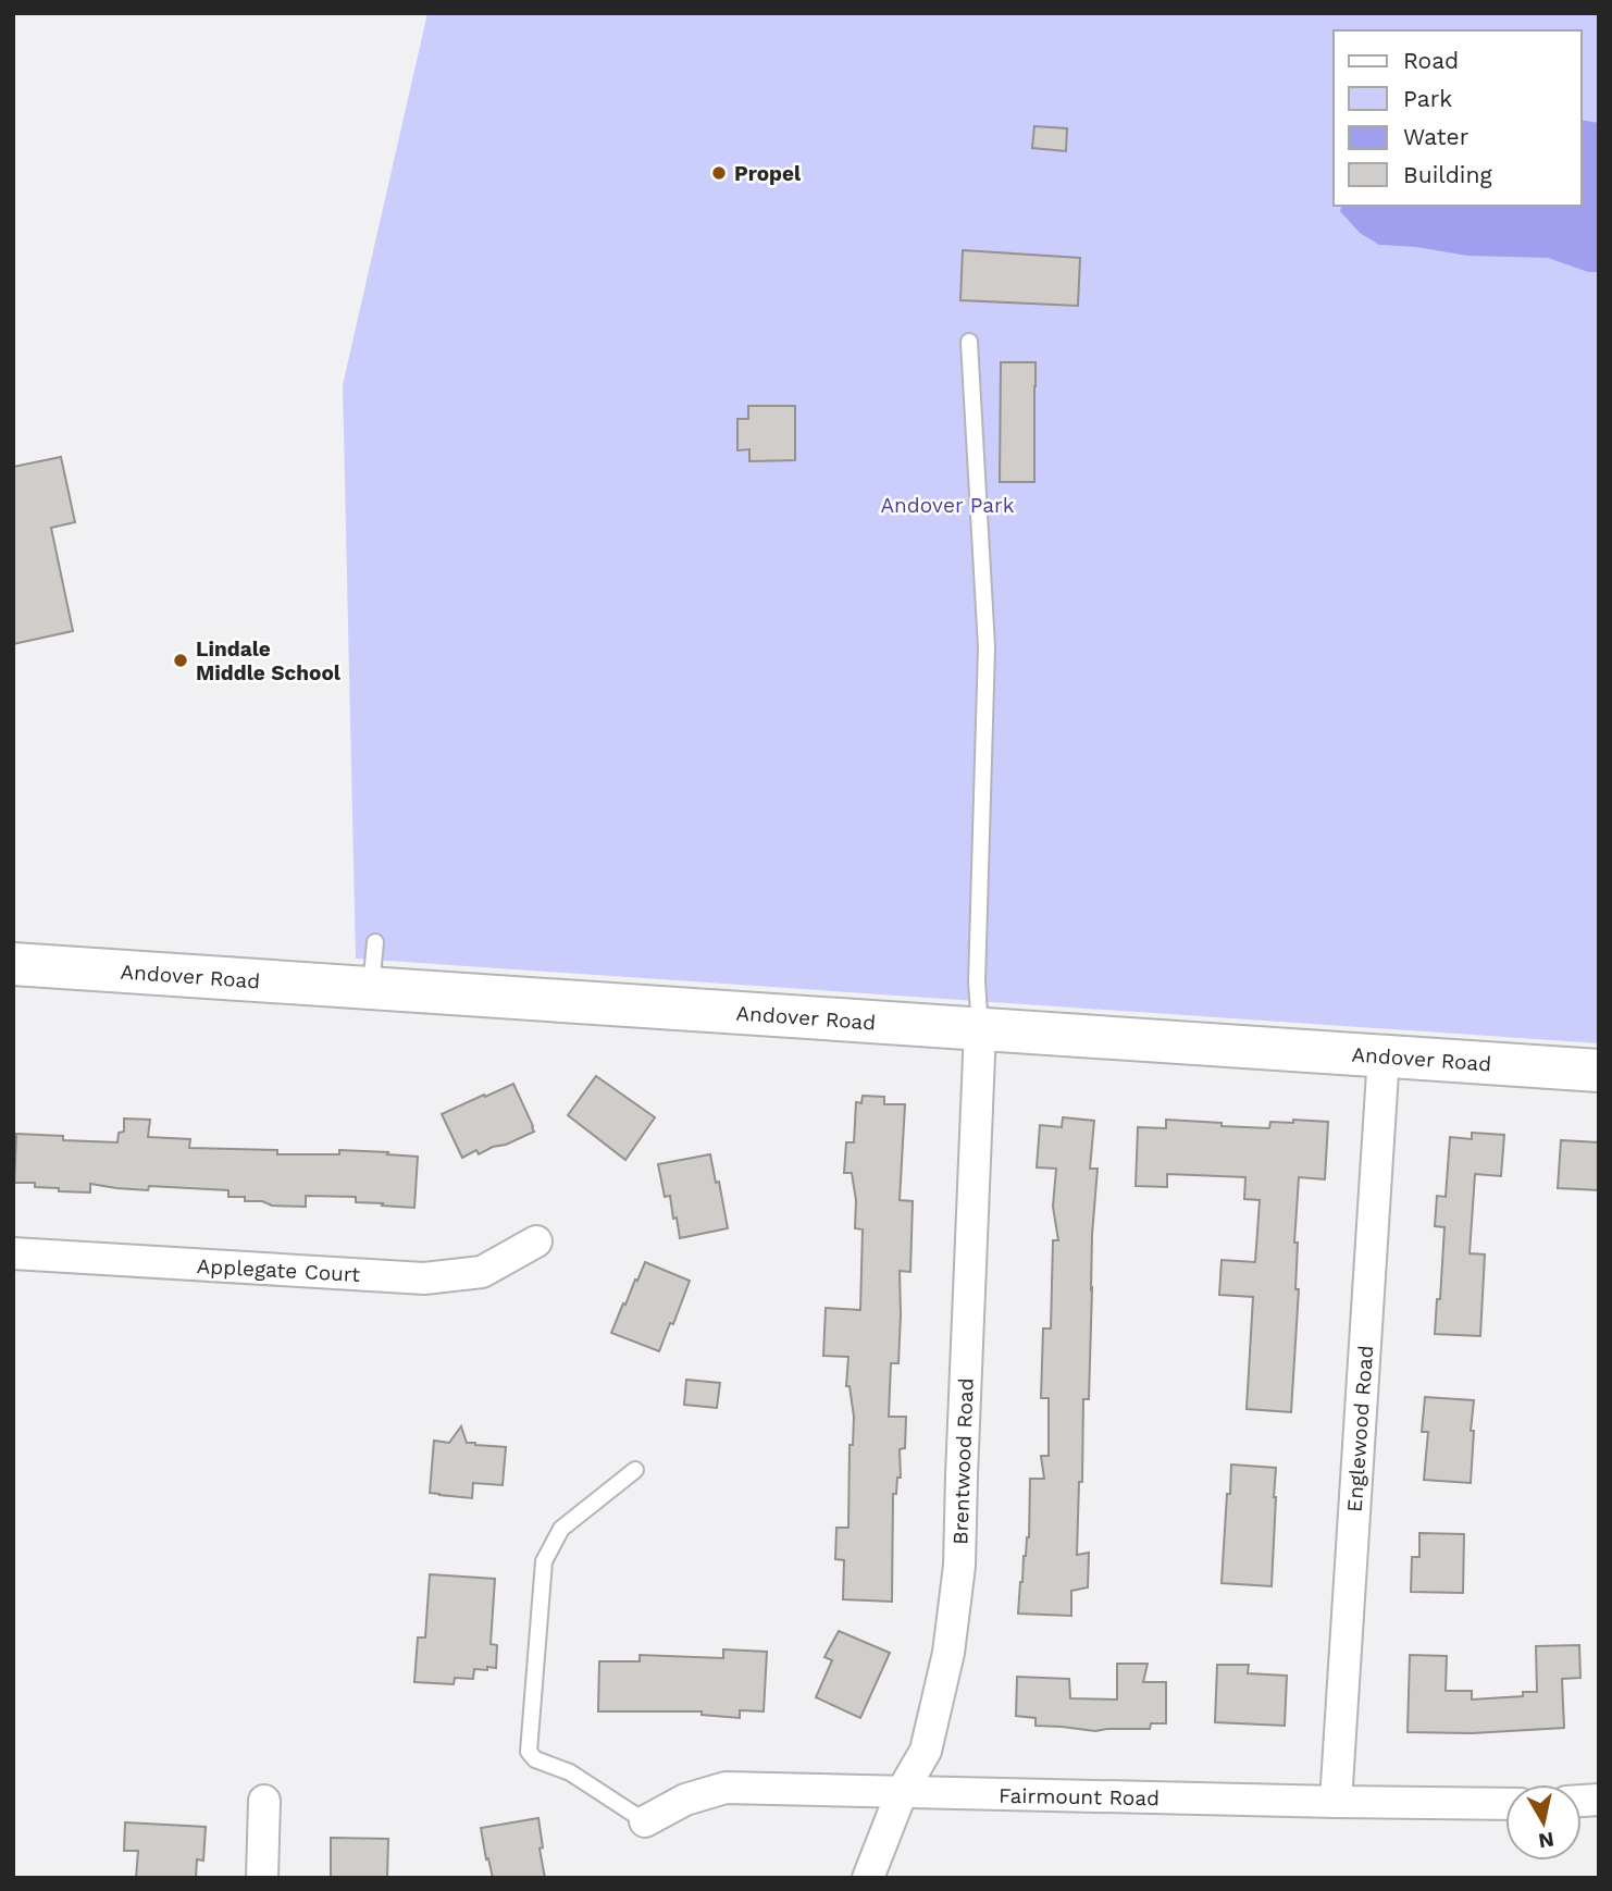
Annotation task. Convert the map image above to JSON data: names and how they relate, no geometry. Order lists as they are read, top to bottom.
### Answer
{
  "streets": {
    "street": [
      "Andover Road",
      "Applegate Court",
      "Englewood Road",
      "Brentwood Road",
      "Fairmount Road"
    ]
  },
  "crossings": [
    ["Andover Road", "Englewood Road"],
    ["Andover Road", "Brentwood Road"],
    ["Englewood Road", "Fairmount Road"],
    ["Brentwood Road", "Fairmount Road"]
  ],
  "parks": ["Andover Park"],
  "places": ["Propel", "Lindale Middle School"],
  "legend": [
    "Road",
    "Park",
    "Water",
    "Building"
  ],
  "north": "bottom"
}
